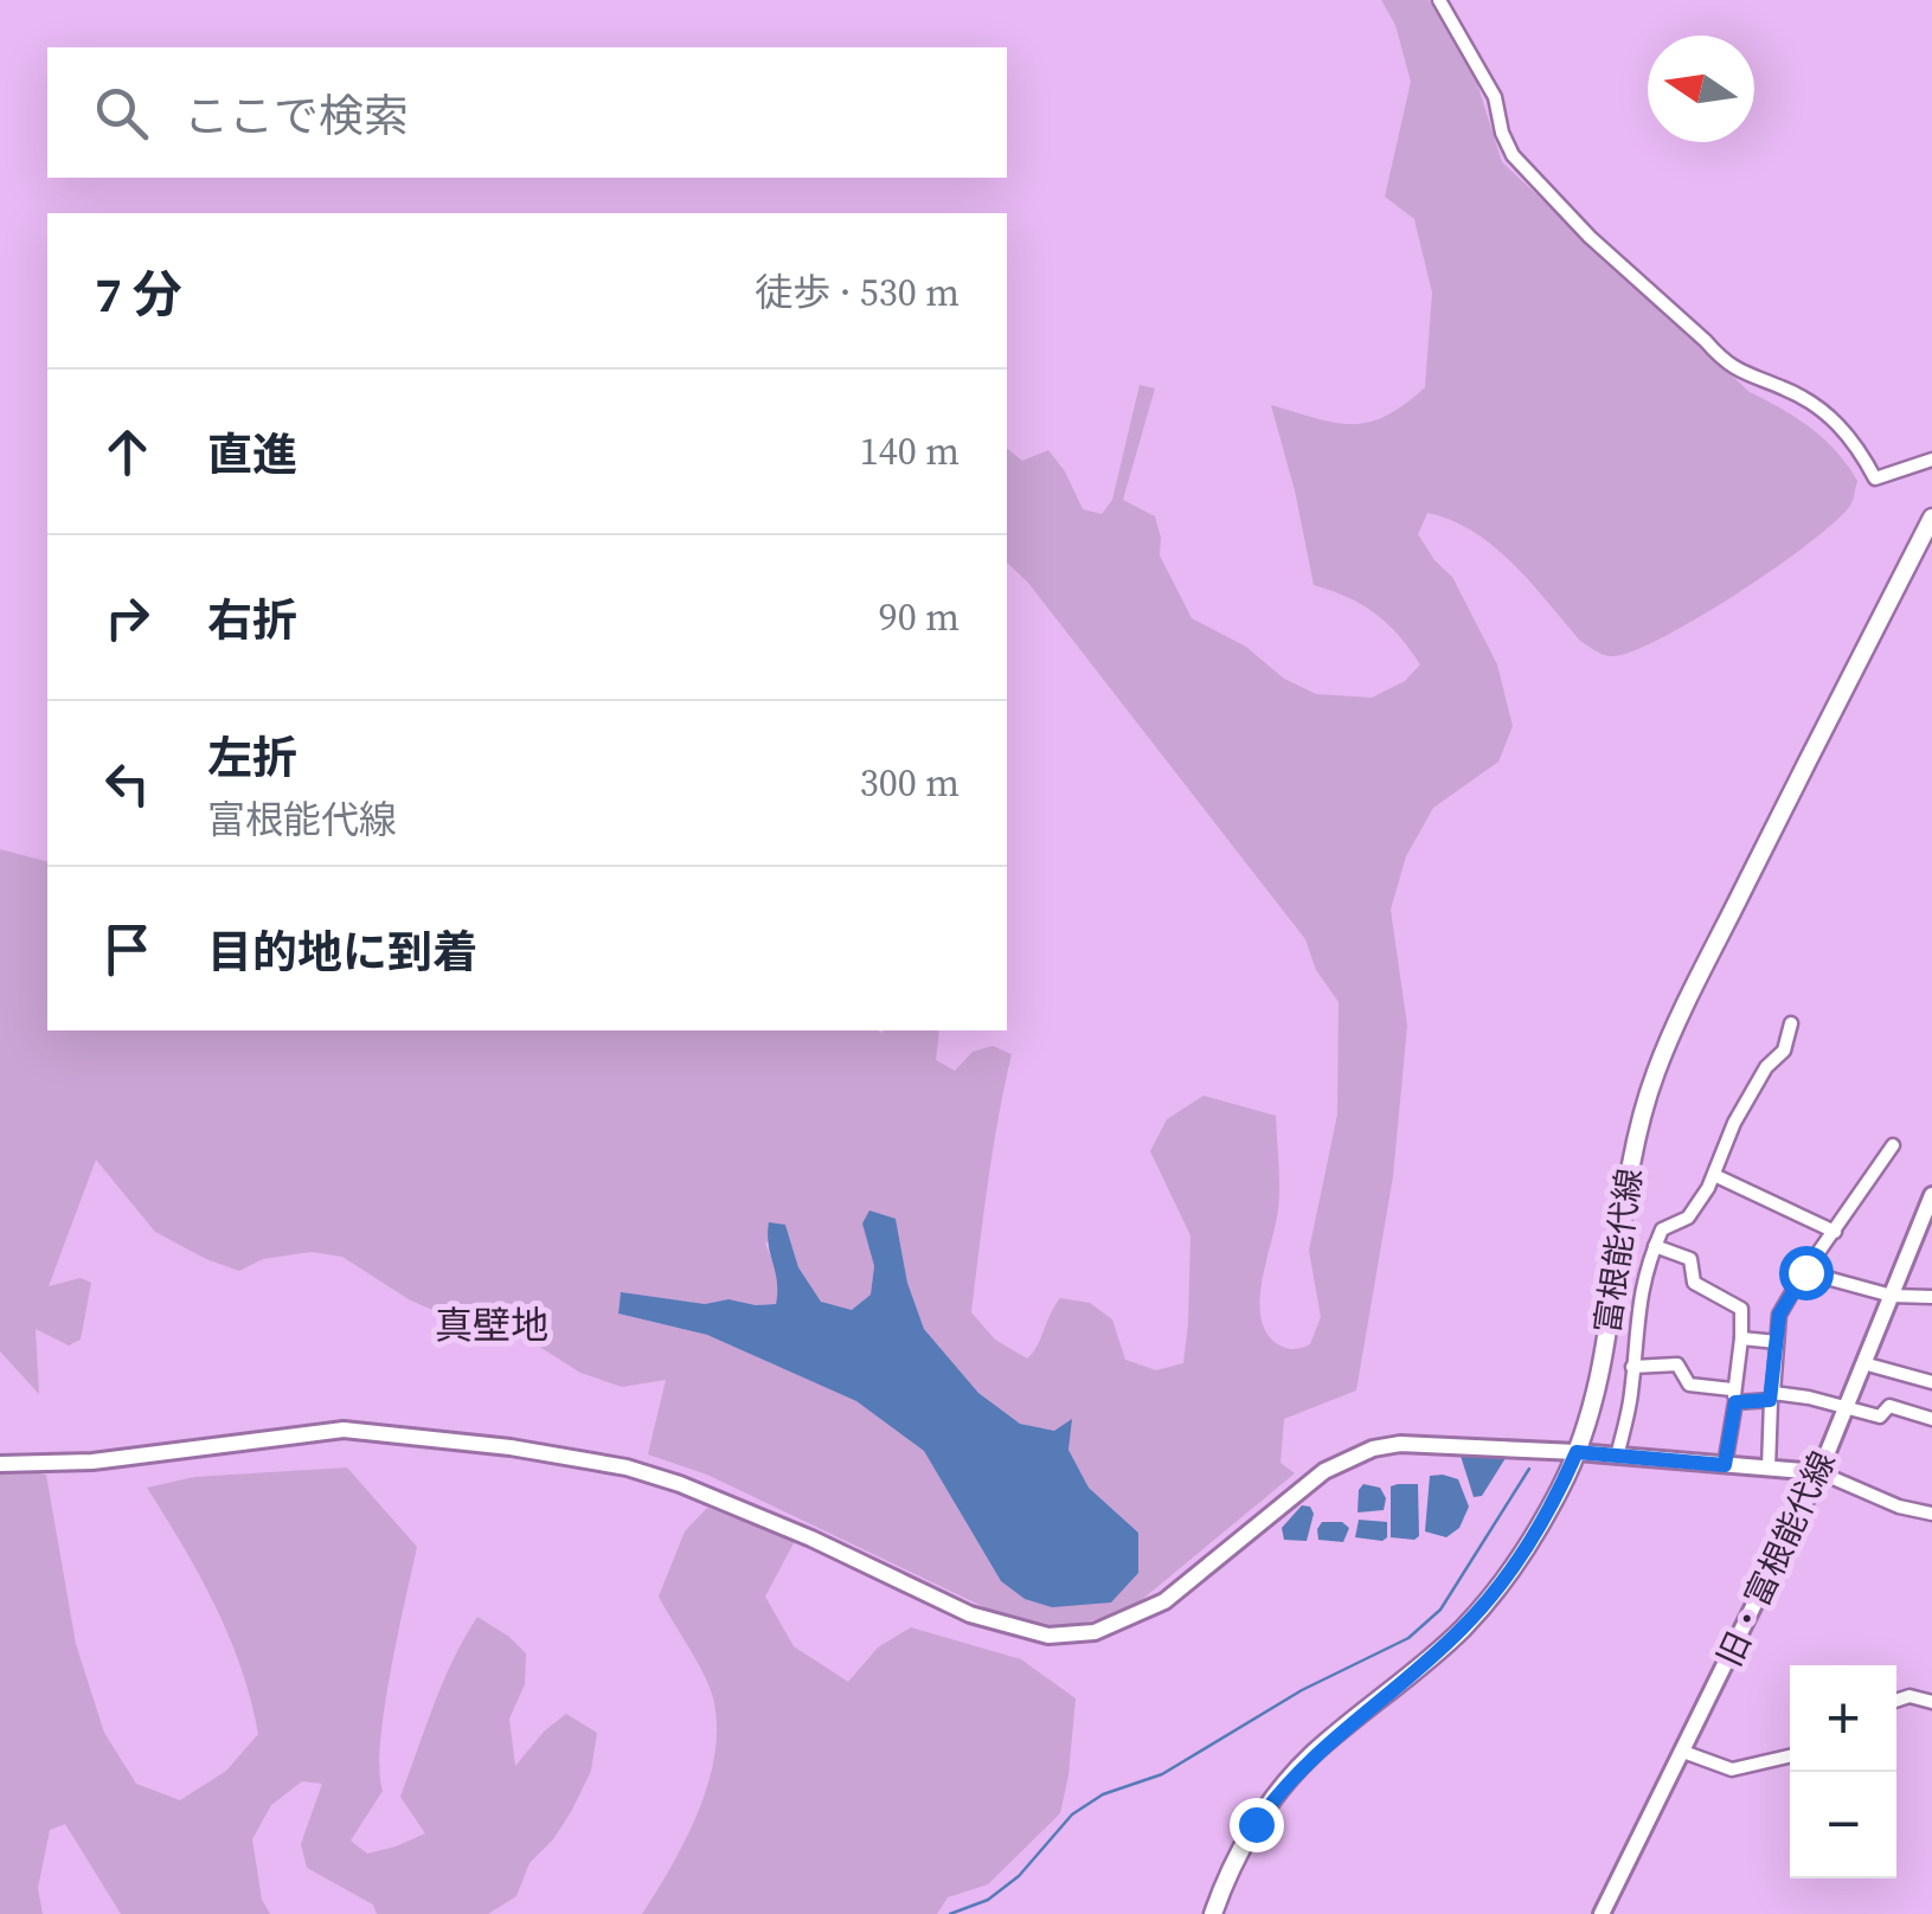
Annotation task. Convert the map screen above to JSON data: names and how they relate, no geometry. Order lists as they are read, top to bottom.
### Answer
{
  "streets": {
    "main road": ["富根能代線"],
    "street": ["旧・富根能代線"]
  },
  "districts": ["真壁地"],
  "north": "left",
  "page": {
    "search": "ここで検索",
    "heading": ["7 分", "徒歩 · 530 m"],
    "list": [
      ["直進", "140 m"],
      ["右折", "90 m"],
      ["左折", "富根能代線", "300 m"],
      "目的地に到着"
    ],
    "map_buttons": ["+", "−"]
  }
}
